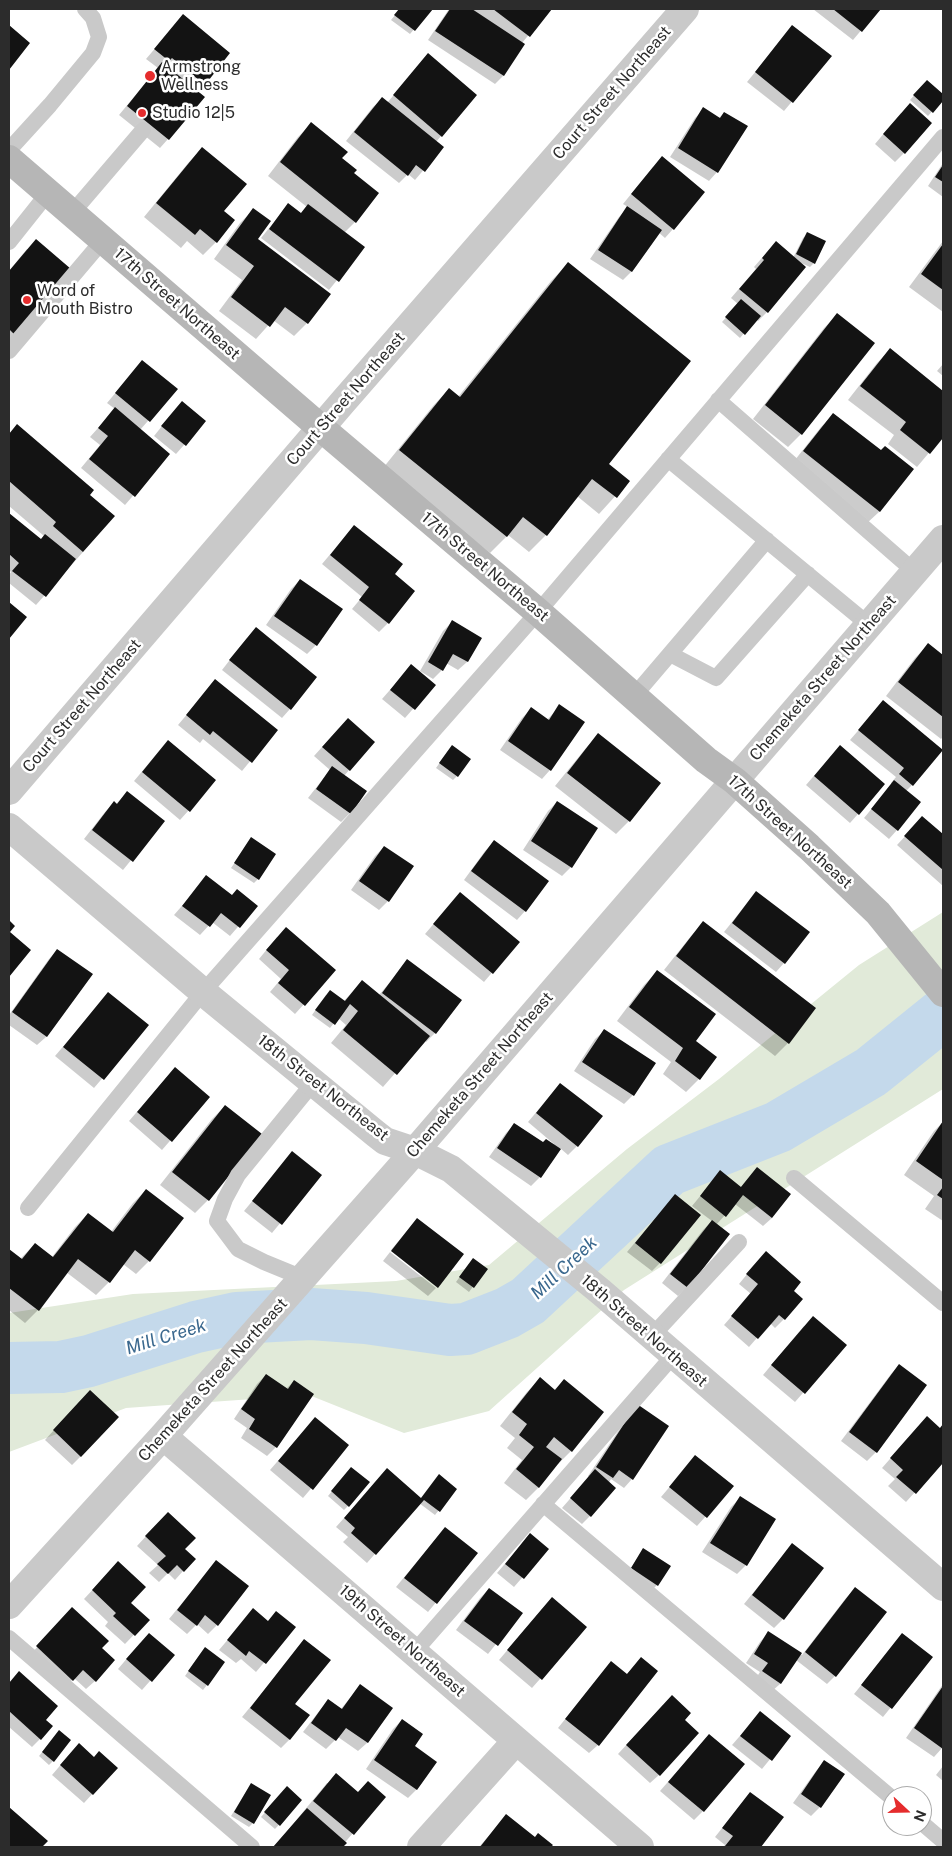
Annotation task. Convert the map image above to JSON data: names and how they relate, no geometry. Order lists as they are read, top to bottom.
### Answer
{
  "streets": {
    "main road": ["17th Street Northeast"],
    "street": [
      "Court Street Northeast",
      "Chemeketa Street Northeast",
      "18th Street Northeast",
      "19th Street Northeast"
    ]
  },
  "crossings": [
    ["Court Street Northeast", "17th Street Northeast"],
    ["17th Street Northeast", "Chemeketa Street Northeast"],
    ["Chemeketa Street Northeast", "18th Street Northeast"],
    ["Chemeketa Street Northeast", "19th Street Northeast"]
  ],
  "water": ["Mill Creek"],
  "places": ["Armstrong Wellness", "Studio 12|5", "Word of Mouth Bistro"],
  "north": "right"
}
